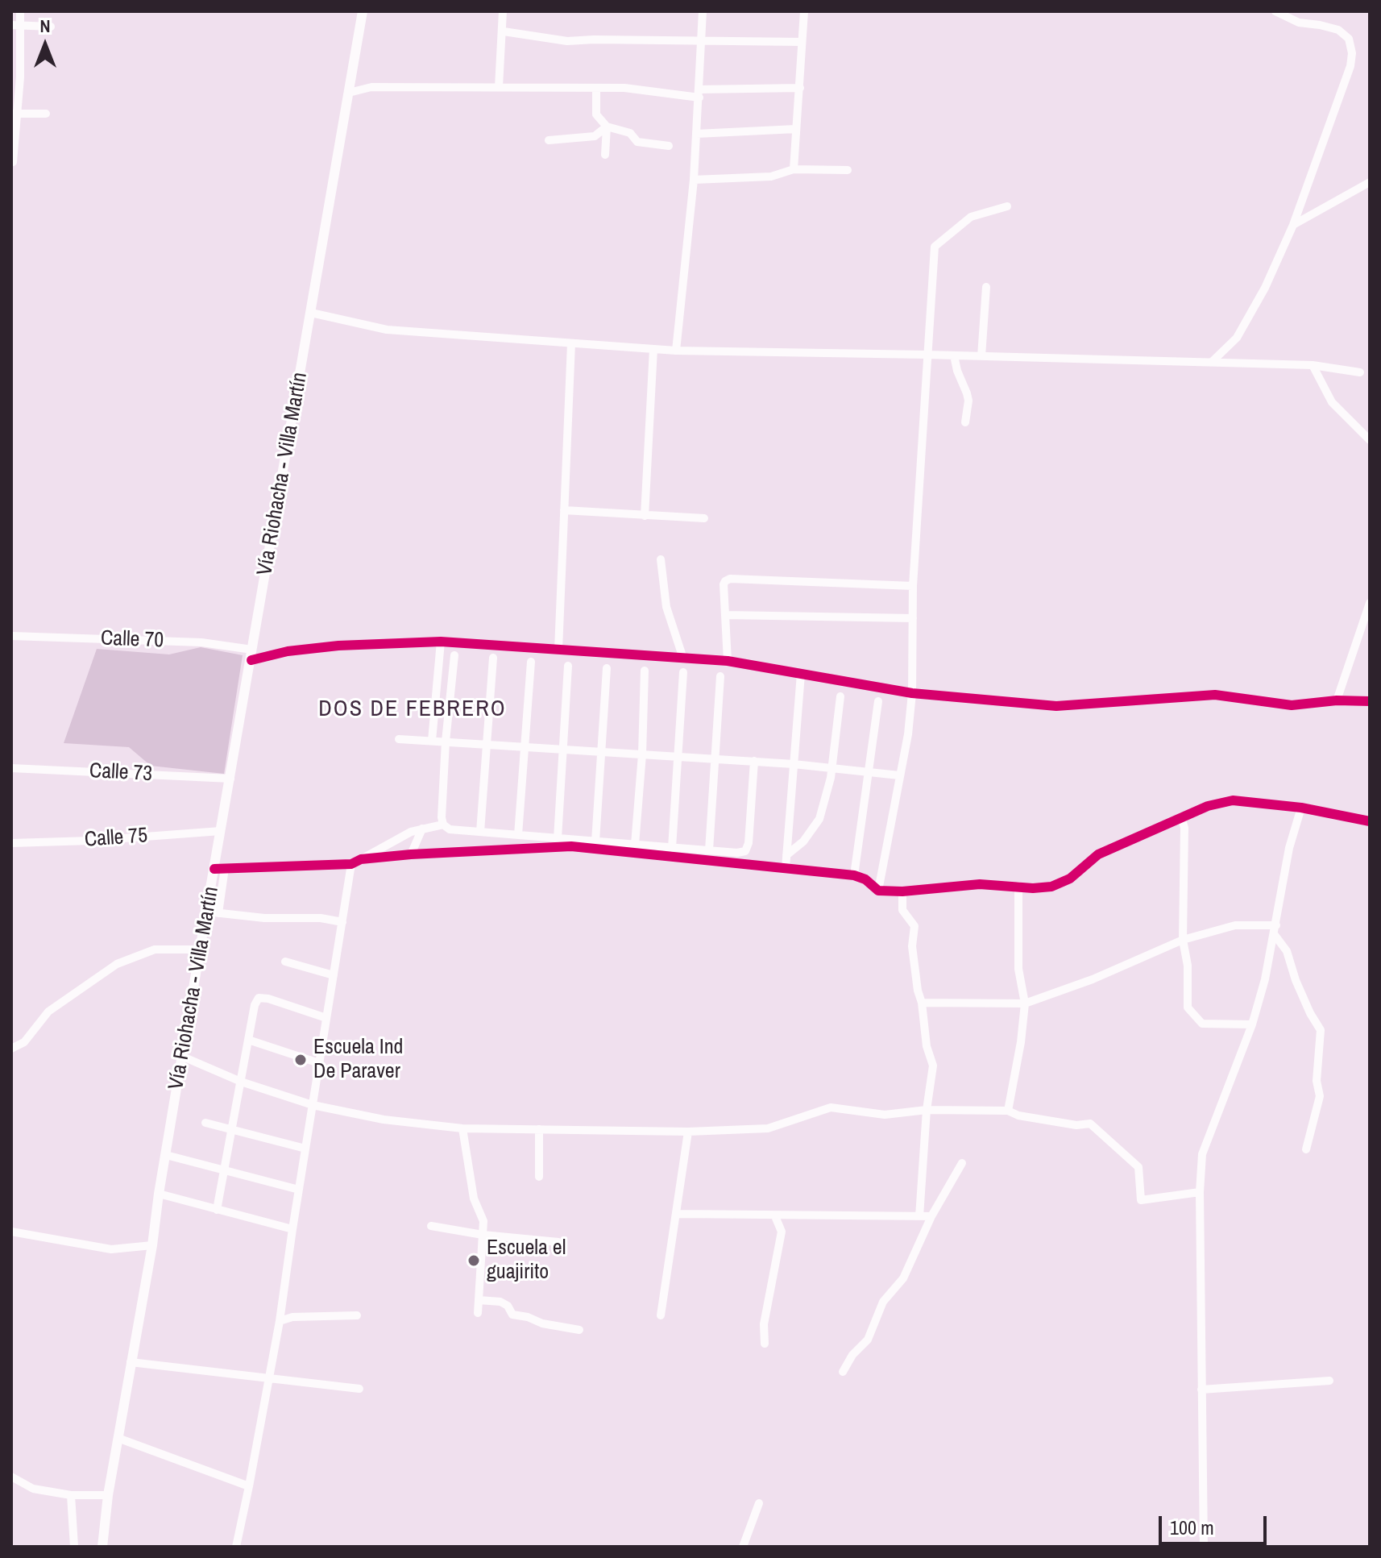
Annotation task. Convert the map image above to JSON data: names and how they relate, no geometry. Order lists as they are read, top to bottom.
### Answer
{
  "streets": {
    "main road": ["Vía Riohacha - Villa Martín"],
    "street": ["Calle 70", "Calle 73", "Calle 75"]
  },
  "crossings": [
    ["Vía Riohacha - Villa Martín", "Calle 70"],
    ["Vía Riohacha - Villa Martín", "Calle 73"],
    ["Vía Riohacha - Villa Martín", "Calle 75"]
  ],
  "districts": ["DOS DE FEBRERO"],
  "places": ["Escuela Ind De Paraver", "Escuela el guajirito"],
  "scale_bar": "100 m",
  "north": "top"
}
